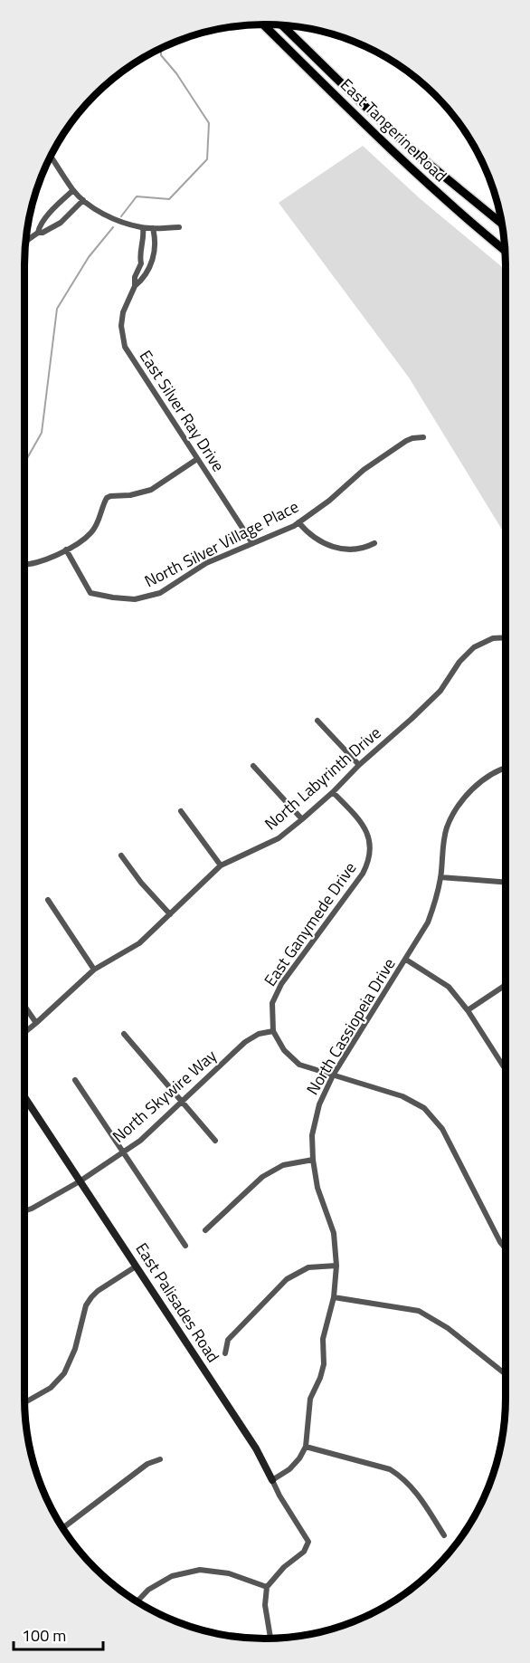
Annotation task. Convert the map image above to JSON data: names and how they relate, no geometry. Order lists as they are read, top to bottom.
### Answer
{
  "streets": {
    "main road": ["East Tangerine Road"],
    "street": [
      "East Silver Ray Drive",
      "North Silver Village Place",
      "North Labyrinth Drive",
      "East Ganymede Drive",
      "North Cassiopeia Drive",
      "North Skywire Way",
      "East Palisades Road"
    ]
  },
  "crossings": [
    ["East Silver Ray Drive", "North Silver Village Place"],
    ["North Labyrinth Drive", "East Ganymede Drive"],
    ["East Ganymede Drive", "North Skywire Way"],
    ["North Skywire Way", "East Palisades Road"]
  ],
  "scale_bar": "100 m"
}
